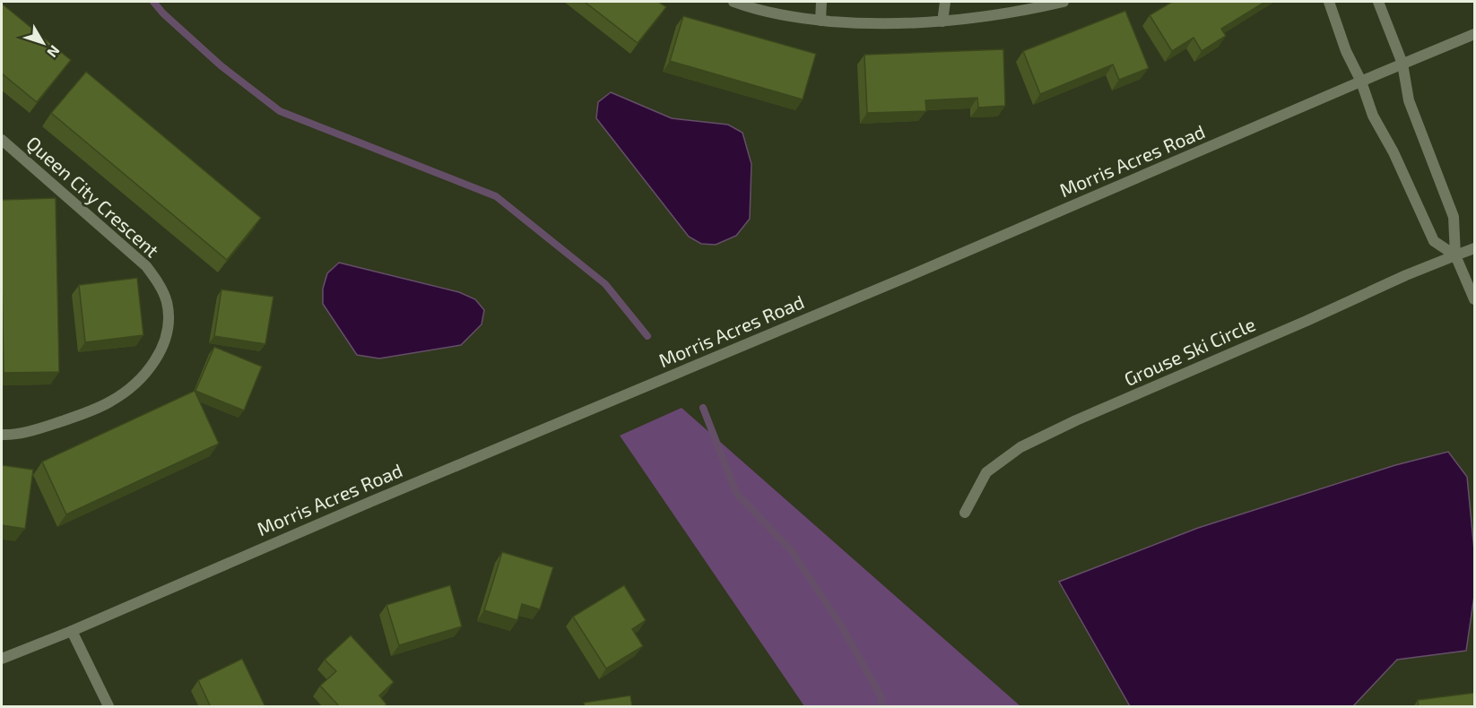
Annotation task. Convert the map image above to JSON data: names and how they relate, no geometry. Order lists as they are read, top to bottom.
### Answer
{
  "streets": {
    "street": ["Morris Acres Road", "Queen City Crescent", "Grouse Ski Circle"]
  },
  "north": "bottom right"
}
